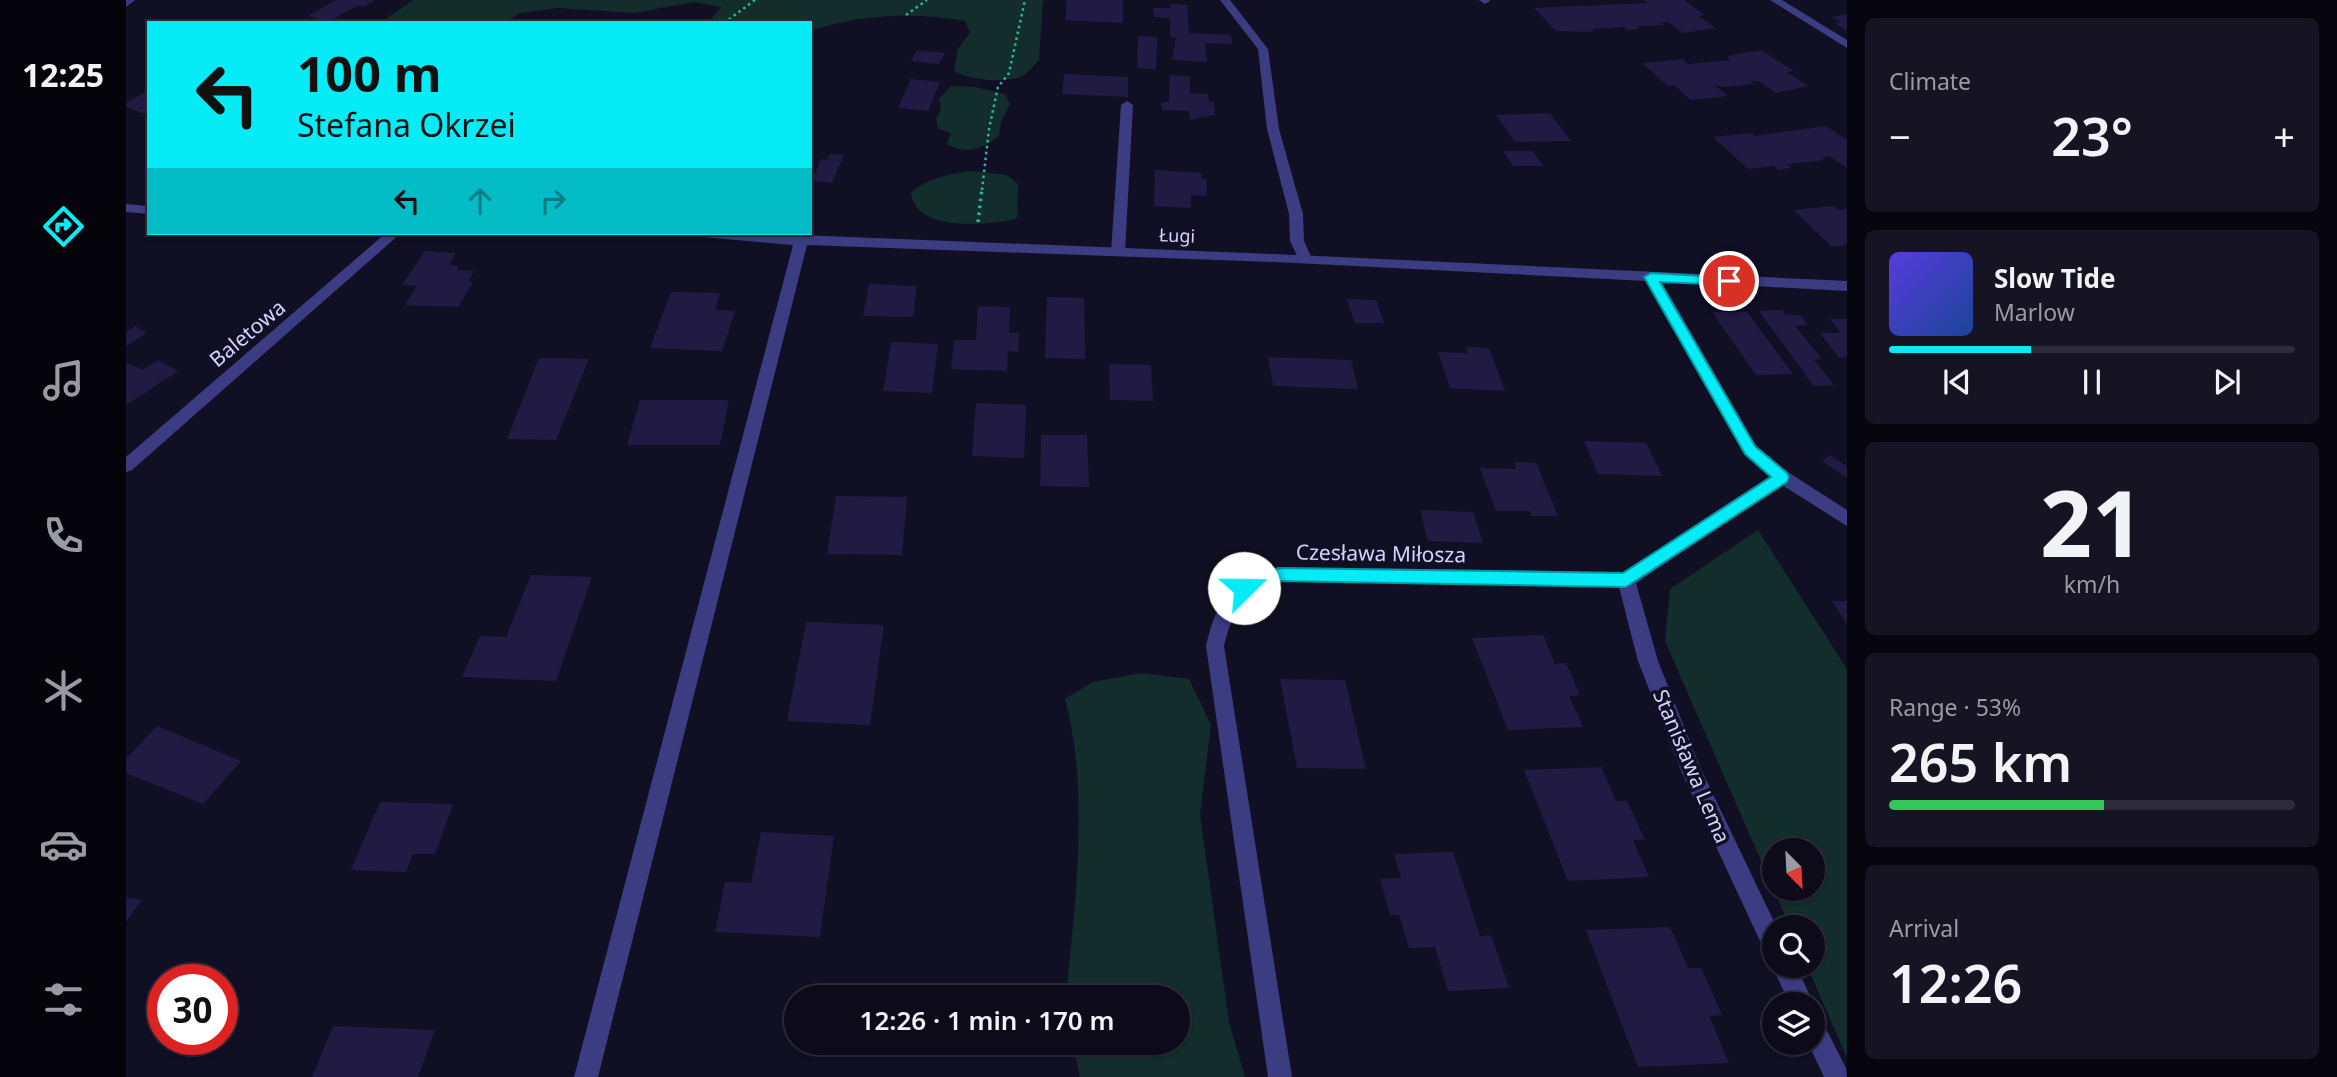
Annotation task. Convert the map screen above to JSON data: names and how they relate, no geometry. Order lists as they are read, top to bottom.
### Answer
{
  "streets": {
    "street": [
      "Ługi",
      "Baletowa",
      "Czesława Miłosza",
      "Stanisława Lema"
    ]
  },
  "crossings": [
    ["Czesława Miłosza", "Stanisława Lema"]
  ],
  "north": "bottom right",
  "page": {
    "tabs": "12:25",
    "tile": [
      "Climate",
      ["21", "km/h"],
      ["Range · 53%", "265 km"],
      ["Arrival", "12:26"]
    ],
    "turn": ["100 m", "Stefana Okrzei"],
    "heat": ["−", "23°", "+"],
    "song": ["Slow Tide", "Marlow"],
    "limit": "30",
    "trip": "12:26 · 1 min · 170 m"
  }
}
